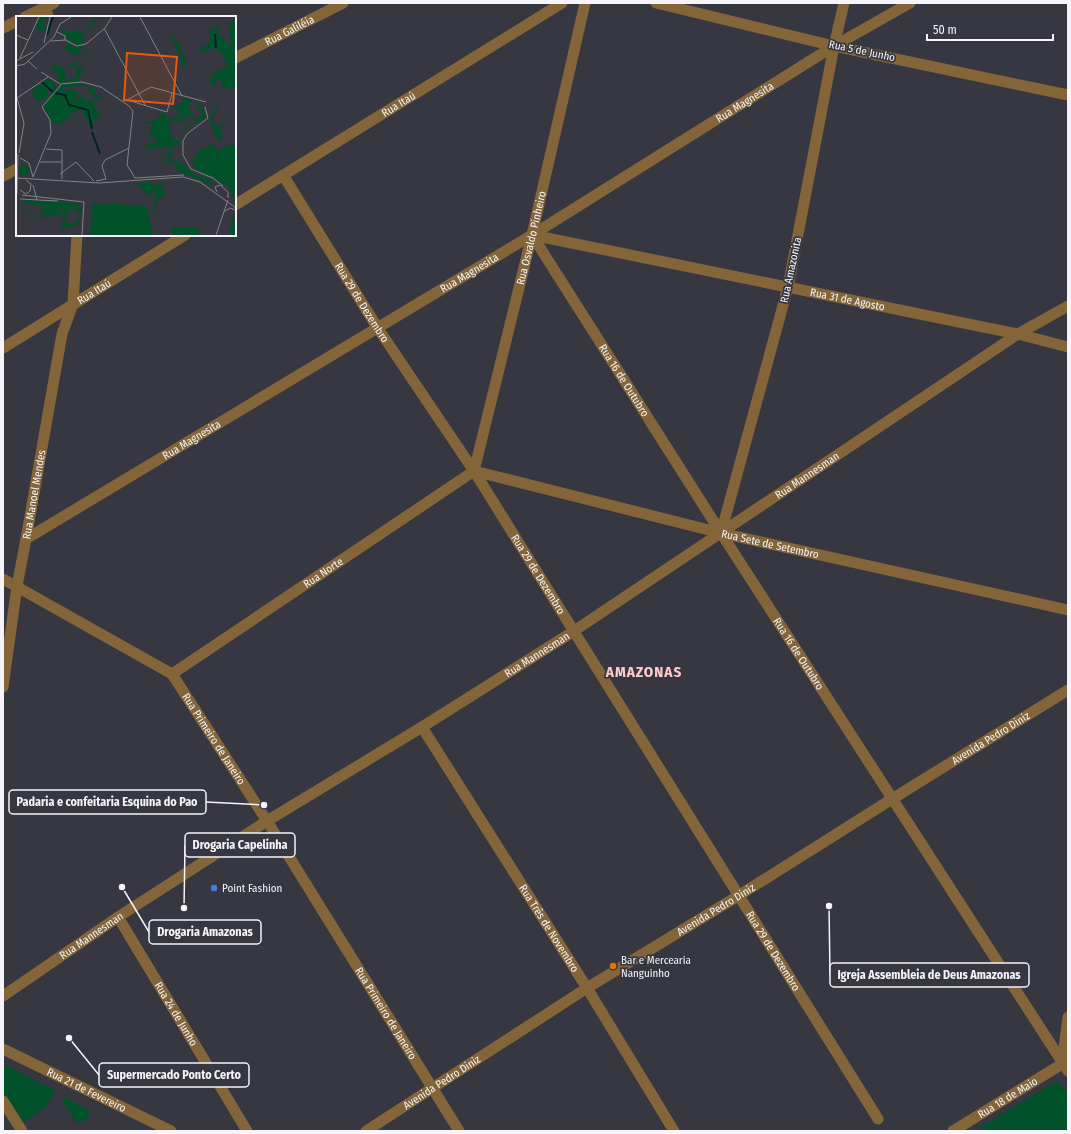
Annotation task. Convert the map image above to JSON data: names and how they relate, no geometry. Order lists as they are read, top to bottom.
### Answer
{
  "streets": {
    "street": [
      "Rua Galiléia",
      "Rua 5 de Junho",
      "Rua Magnesita",
      "Rua Itaú",
      "Rua Osvaldo Pinheiro",
      "Rua Amazonita",
      "Rua 31 de Agosto",
      "Rua 29 de Dezembro",
      "Rua 16 de Outubro",
      "Rua Mannesman",
      "Rua Manoel Mendes",
      "Rua Sete de Setembro",
      "Rua Norte",
      "Avenida Pedro Diniz",
      "Rua Primeiro de Janeiro",
      "Rua Três de Novembro",
      "Rua 24 de Junho",
      "Rua 21 de Fevereiro",
      "Rua 18 de Maio"
    ]
  },
  "crossings": [
    ["Rua 5 de Junho", "Rua Magnesita"],
    ["Rua 5 de Junho", "Rua Amazonita"],
    ["Rua Magnesita", "Rua Osvaldo Pinheiro"],
    ["Rua Magnesita", "Rua Amazonita"],
    ["Rua Magnesita", "Rua 31 de Agosto"],
    ["Rua Magnesita", "Rua 29 de Dezembro"],
    ["Rua Magnesita", "Rua 16 de Outubro"],
    ["Rua Magnesita", "Rua Manoel Mendes"],
    ["Rua Itaú", "Rua 29 de Dezembro"],
    ["Rua Itaú", "Rua Manoel Mendes"],
    ["Rua Osvaldo Pinheiro", "Rua 31 de Agosto"],
    ["Rua Osvaldo Pinheiro", "Rua 29 de Dezembro"],
    ["Rua Osvaldo Pinheiro", "Rua 16 de Outubro"],
    ["Rua Osvaldo Pinheiro", "Rua Sete de Setembro"],
    ["Rua Osvaldo Pinheiro", "Rua Norte"],
    ["Rua Amazonita", "Rua 31 de Agosto"],
    ["Rua Amazonita", "Rua 16 de Outubro"],
    ["Rua Amazonita", "Rua Mannesman"],
    ["Rua Amazonita", "Rua Sete de Setembro"],
    ["Rua 31 de Agosto", "Rua 16 de Outubro"],
    ["Rua 31 de Agosto", "Rua Mannesman"],
    ["Rua 29 de Dezembro", "Rua Mannesman"],
    ["Rua 29 de Dezembro", "Rua Sete de Setembro"],
    ["Rua 29 de Dezembro", "Rua Norte"],
    ["Rua 29 de Dezembro", "Avenida Pedro Diniz"],
    ["Rua 16 de Outubro", "Rua Mannesman"],
    ["Rua 16 de Outubro", "Rua Sete de Setembro"],
    ["Rua 16 de Outubro", "Avenida Pedro Diniz"],
    ["Rua 16 de Outubro", "Rua 18 de Maio"],
    ["Rua Mannesman", "Rua Sete de Setembro"],
    ["Rua Mannesman", "Rua Primeiro de Janeiro"],
    ["Rua Mannesman", "Rua Três de Novembro"],
    ["Rua Mannesman", "Rua 24 de Junho"],
    ["Rua Manoel Mendes", "Rua Primeiro de Janeiro"],
    ["Rua Sete de Setembro", "Rua Norte"],
    ["Rua Norte", "Rua Primeiro de Janeiro"],
    ["Avenida Pedro Diniz", "Rua Primeiro de Janeiro"],
    ["Avenida Pedro Diniz", "Rua Três de Novembro"]
  ],
  "districts": ["AMAZONAS"],
  "places": [
    "Padaria e confeitaria Esquina do Pao",
    "Drogaria Amazonas",
    "Point Fashion",
    "Igreja Assembleia de Deus Amazonas",
    "Drogaria Capelinha",
    "Bar e Mercearia Nanguinho",
    "Supermercado Ponto Certo"
  ],
  "scale_bar": "50 m"
}
